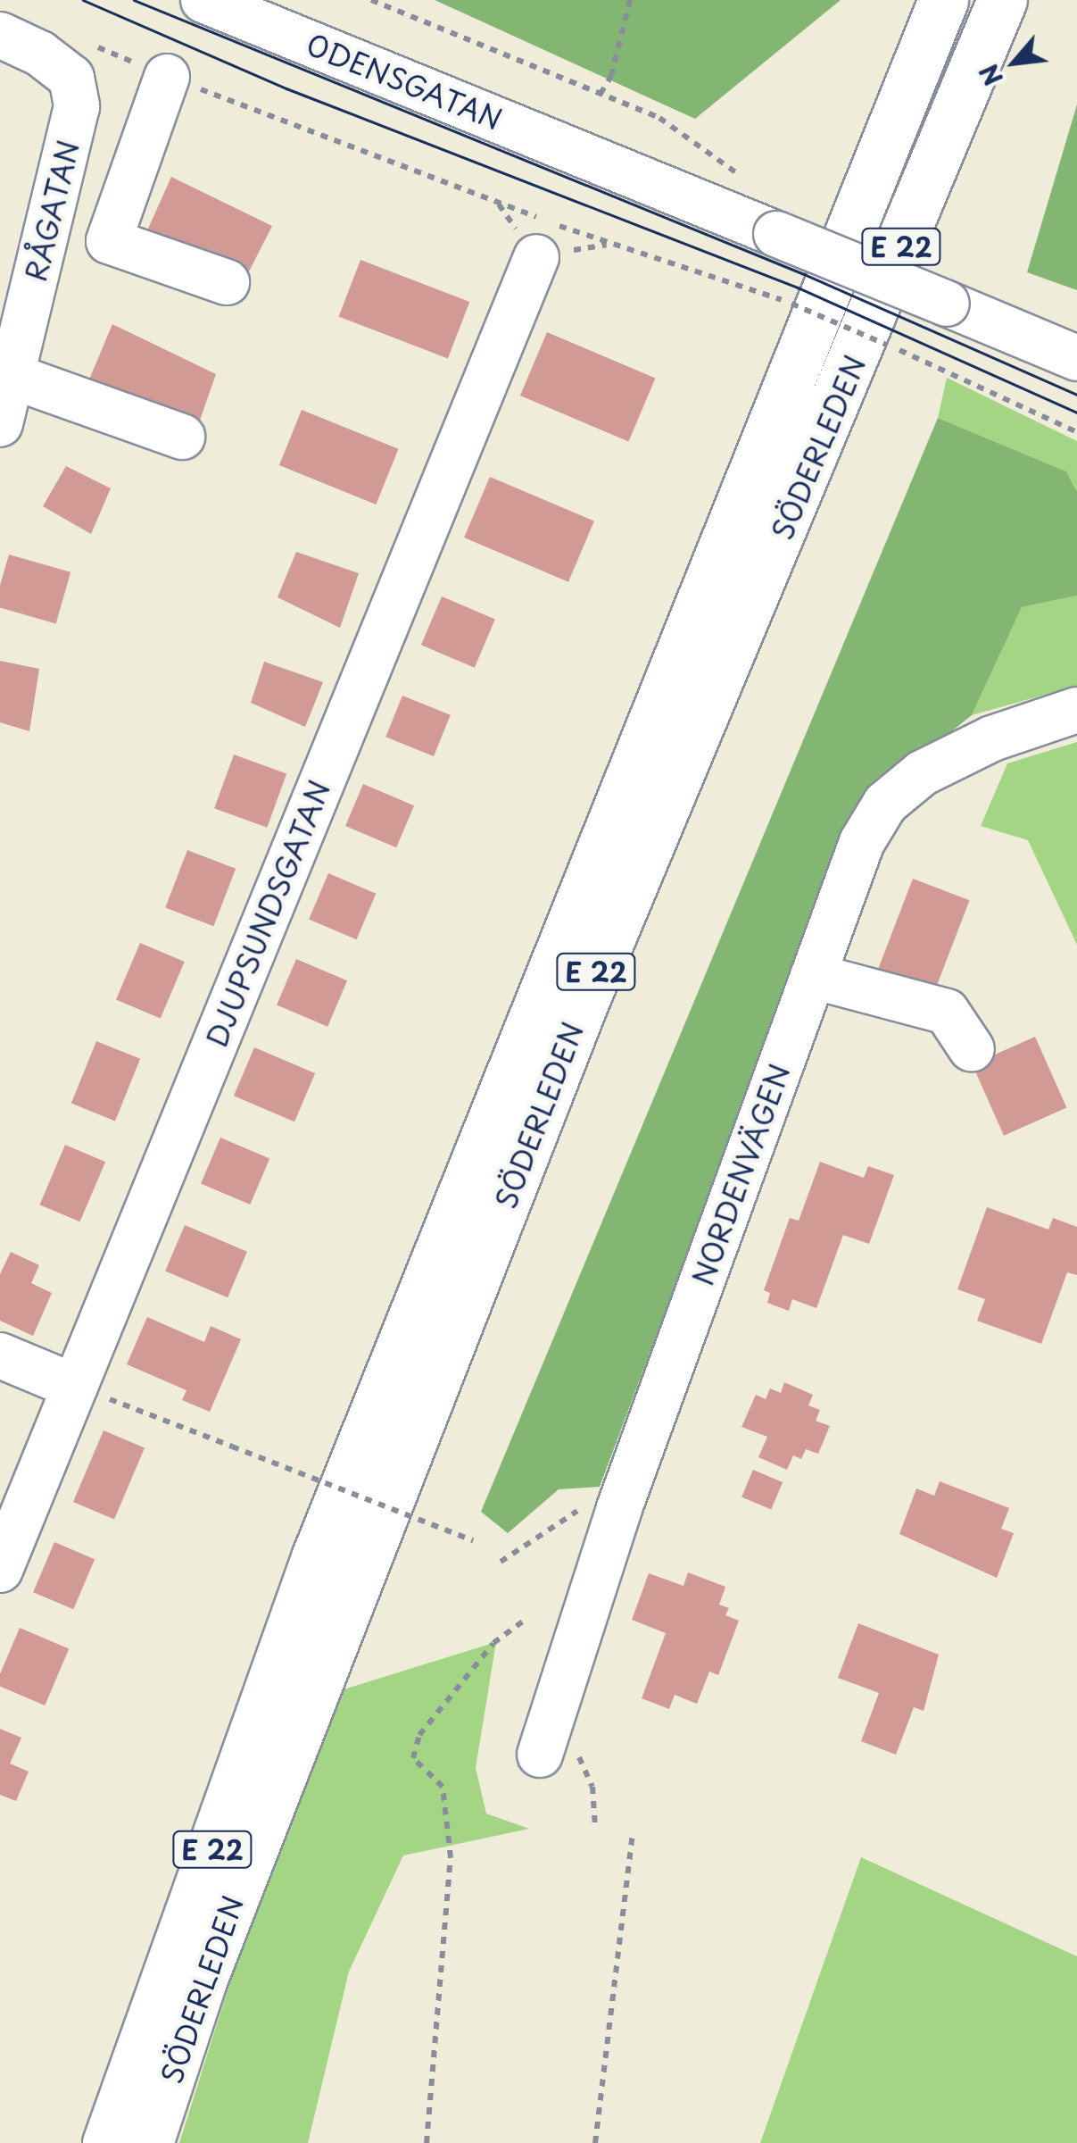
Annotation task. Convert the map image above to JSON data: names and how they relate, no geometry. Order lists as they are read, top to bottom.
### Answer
{
  "streets": {
    "highway": ["E 22", "SÖDERLEDEN"],
    "street": [
      "ODENSGATAN",
      "RÅGATAN",
      "DJUPSUNDSGATAN",
      "NORDENVÄGEN"
    ]
  },
  "north": "bottom left"
}
